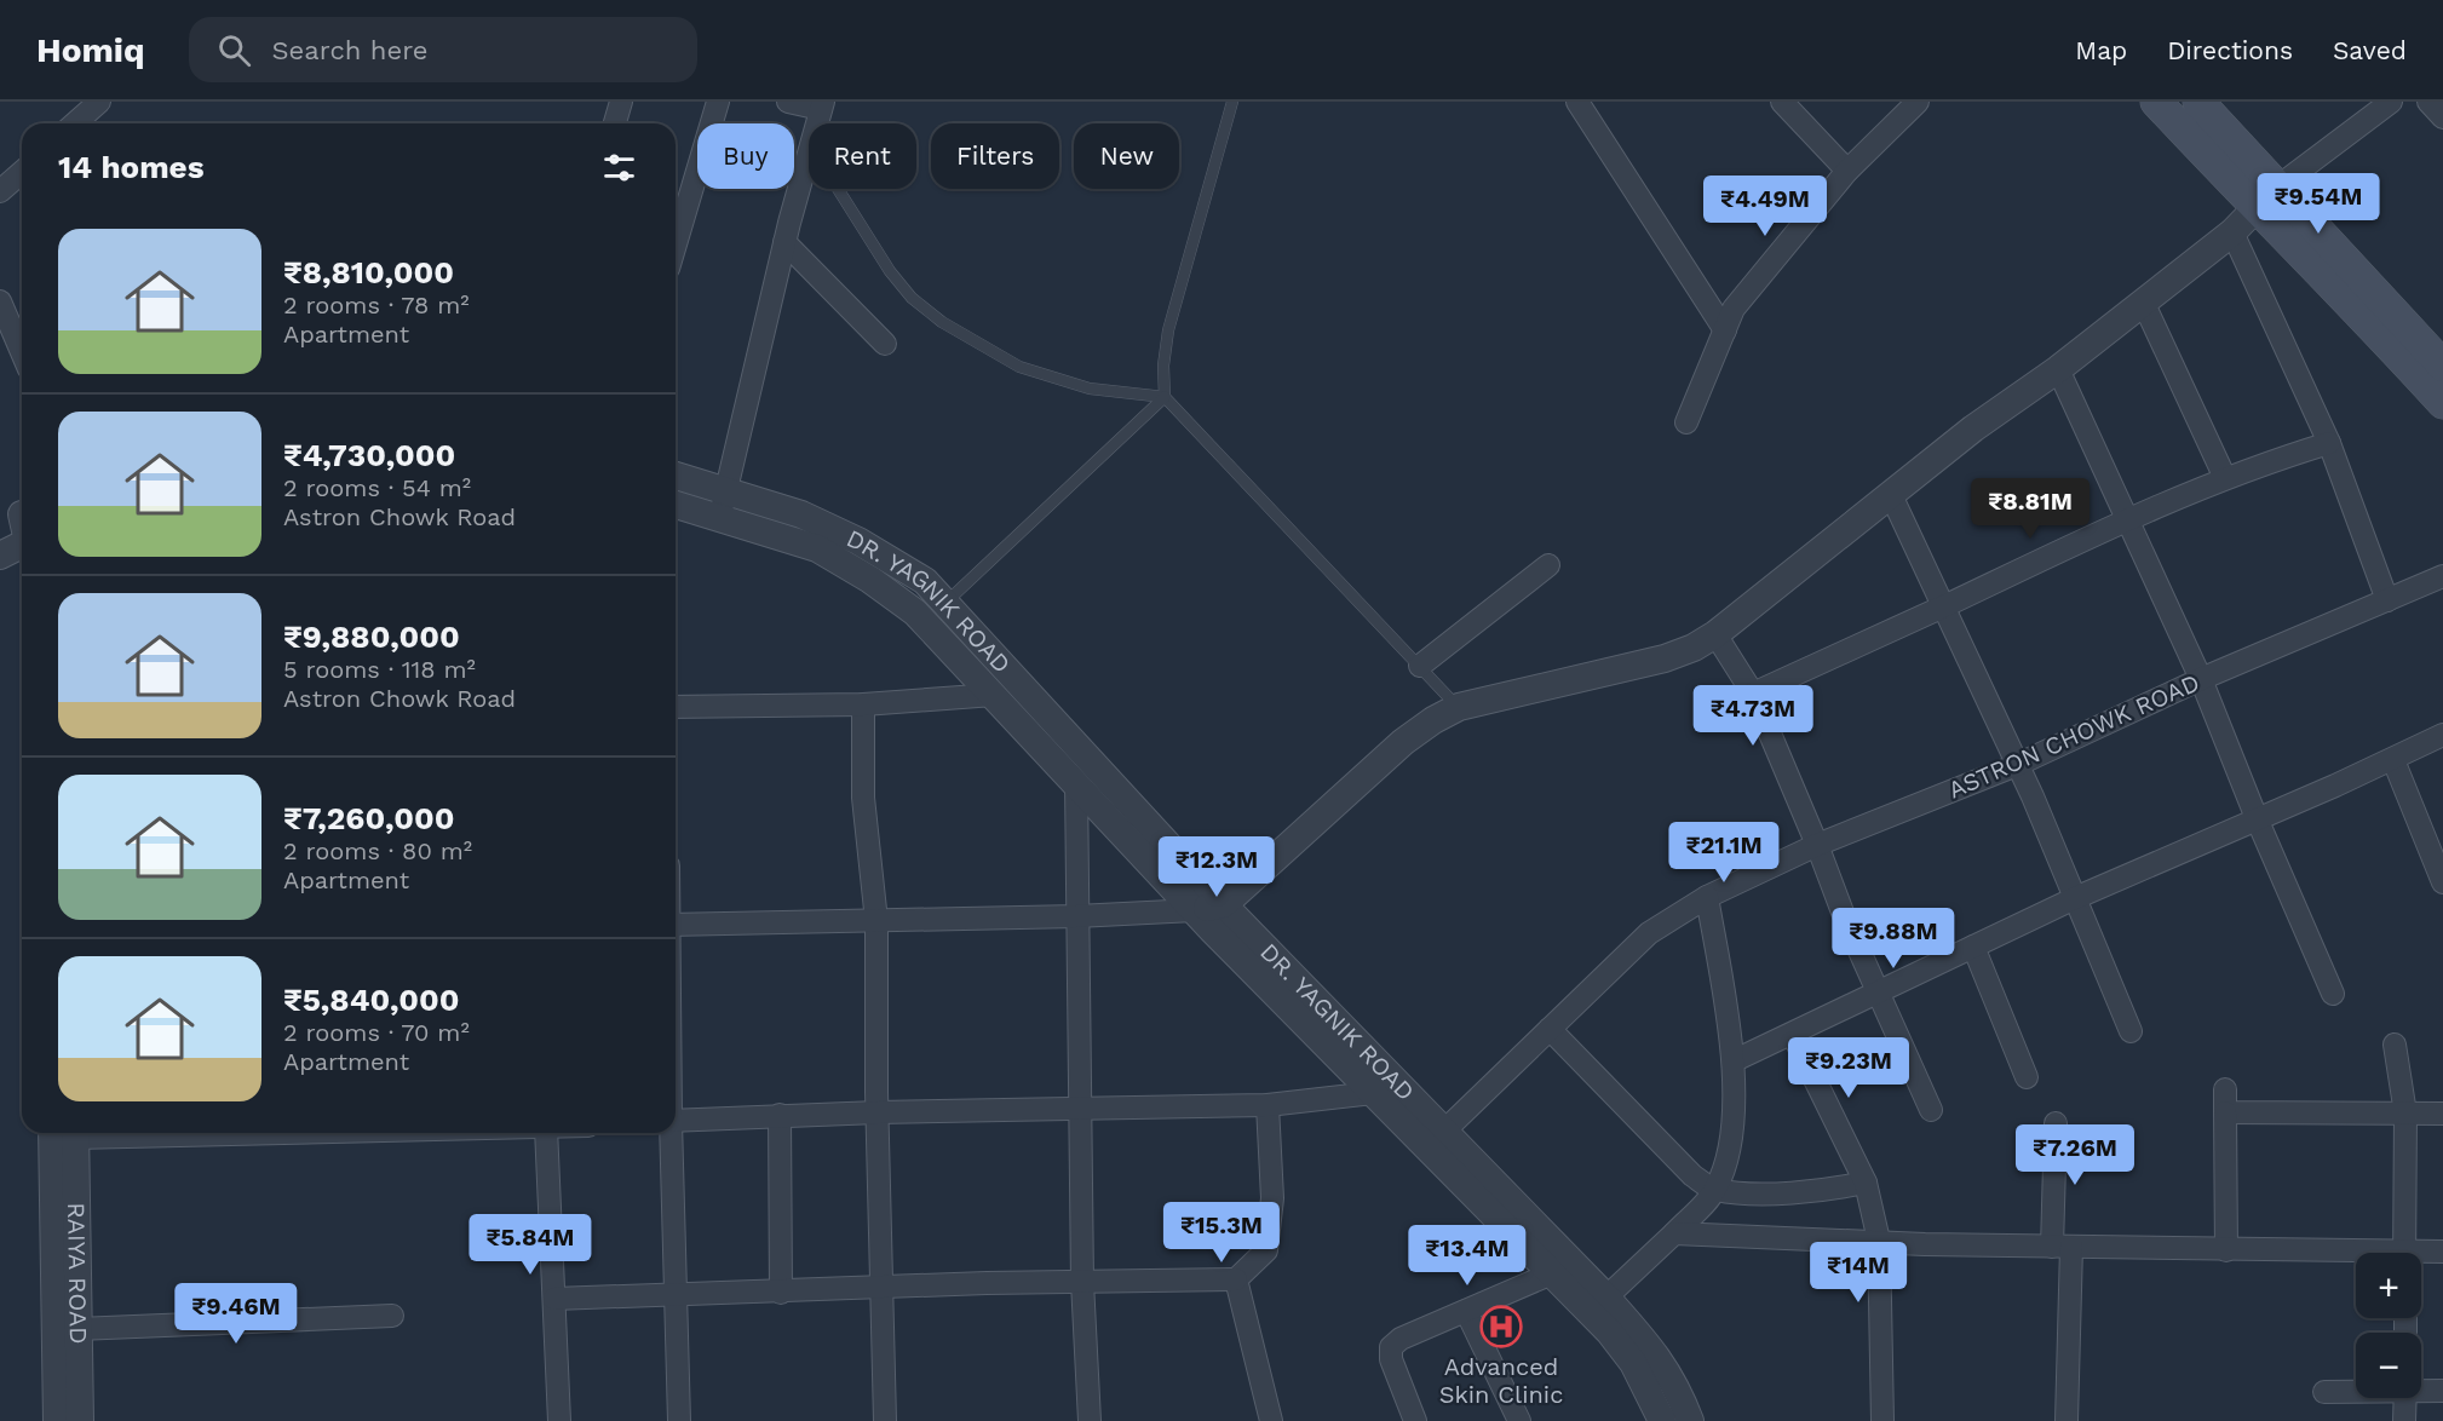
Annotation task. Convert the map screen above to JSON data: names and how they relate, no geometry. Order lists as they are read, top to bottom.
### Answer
{
  "streets": {
    "street": ["DR. YAGNIK ROAD", "ASTRON CHOWK ROAD", "RAIYA ROAD"]
  },
  "crossings": [
    ["DR. YAGNIK ROAD", "ASTRON CHOWK ROAD"]
  ],
  "places": {
    "hospital": ["Advanced Skin Clinic"]
  },
  "page": {
    "header": "Homiq",
    "search": "Search here",
    "nav": ["Map", "Directions", "Saved"],
    "chip": [
      "Buy",
      "Rent",
      "Filters",
      "New"
    ],
    "heading": "14 homes",
    "price": [
      "₹9.54M",
      "₹4.49M",
      "₹8.81M",
      "₹4.73M",
      "₹21.1M",
      "₹12.3M",
      "₹9.88M",
      "₹9.23M",
      "₹7.26M",
      "₹15.3M",
      "₹5.84M",
      "₹13.4M",
      "₹14M",
      "₹9.46M"
    ],
    "list": [
      {
        "name": "₹8,810,000",
        "note": "2 rooms · 78 m² · Apartment"
      },
      {
        "name": "₹4,730,000",
        "note": "2 rooms · 54 m² · Astron Chowk Road"
      },
      {
        "name": "₹9,880,000",
        "note": "5 rooms · 118 m² · Astron Chowk Road"
      },
      {
        "name": "₹7,260,000",
        "note": "2 rooms · 80 m² · Apartment"
      },
      {
        "name": "₹5,840,000",
        "note": "2 rooms · 70 m² · Apartment"
      }
    ],
    "map_buttons": ["+", "−"]
  }
}
